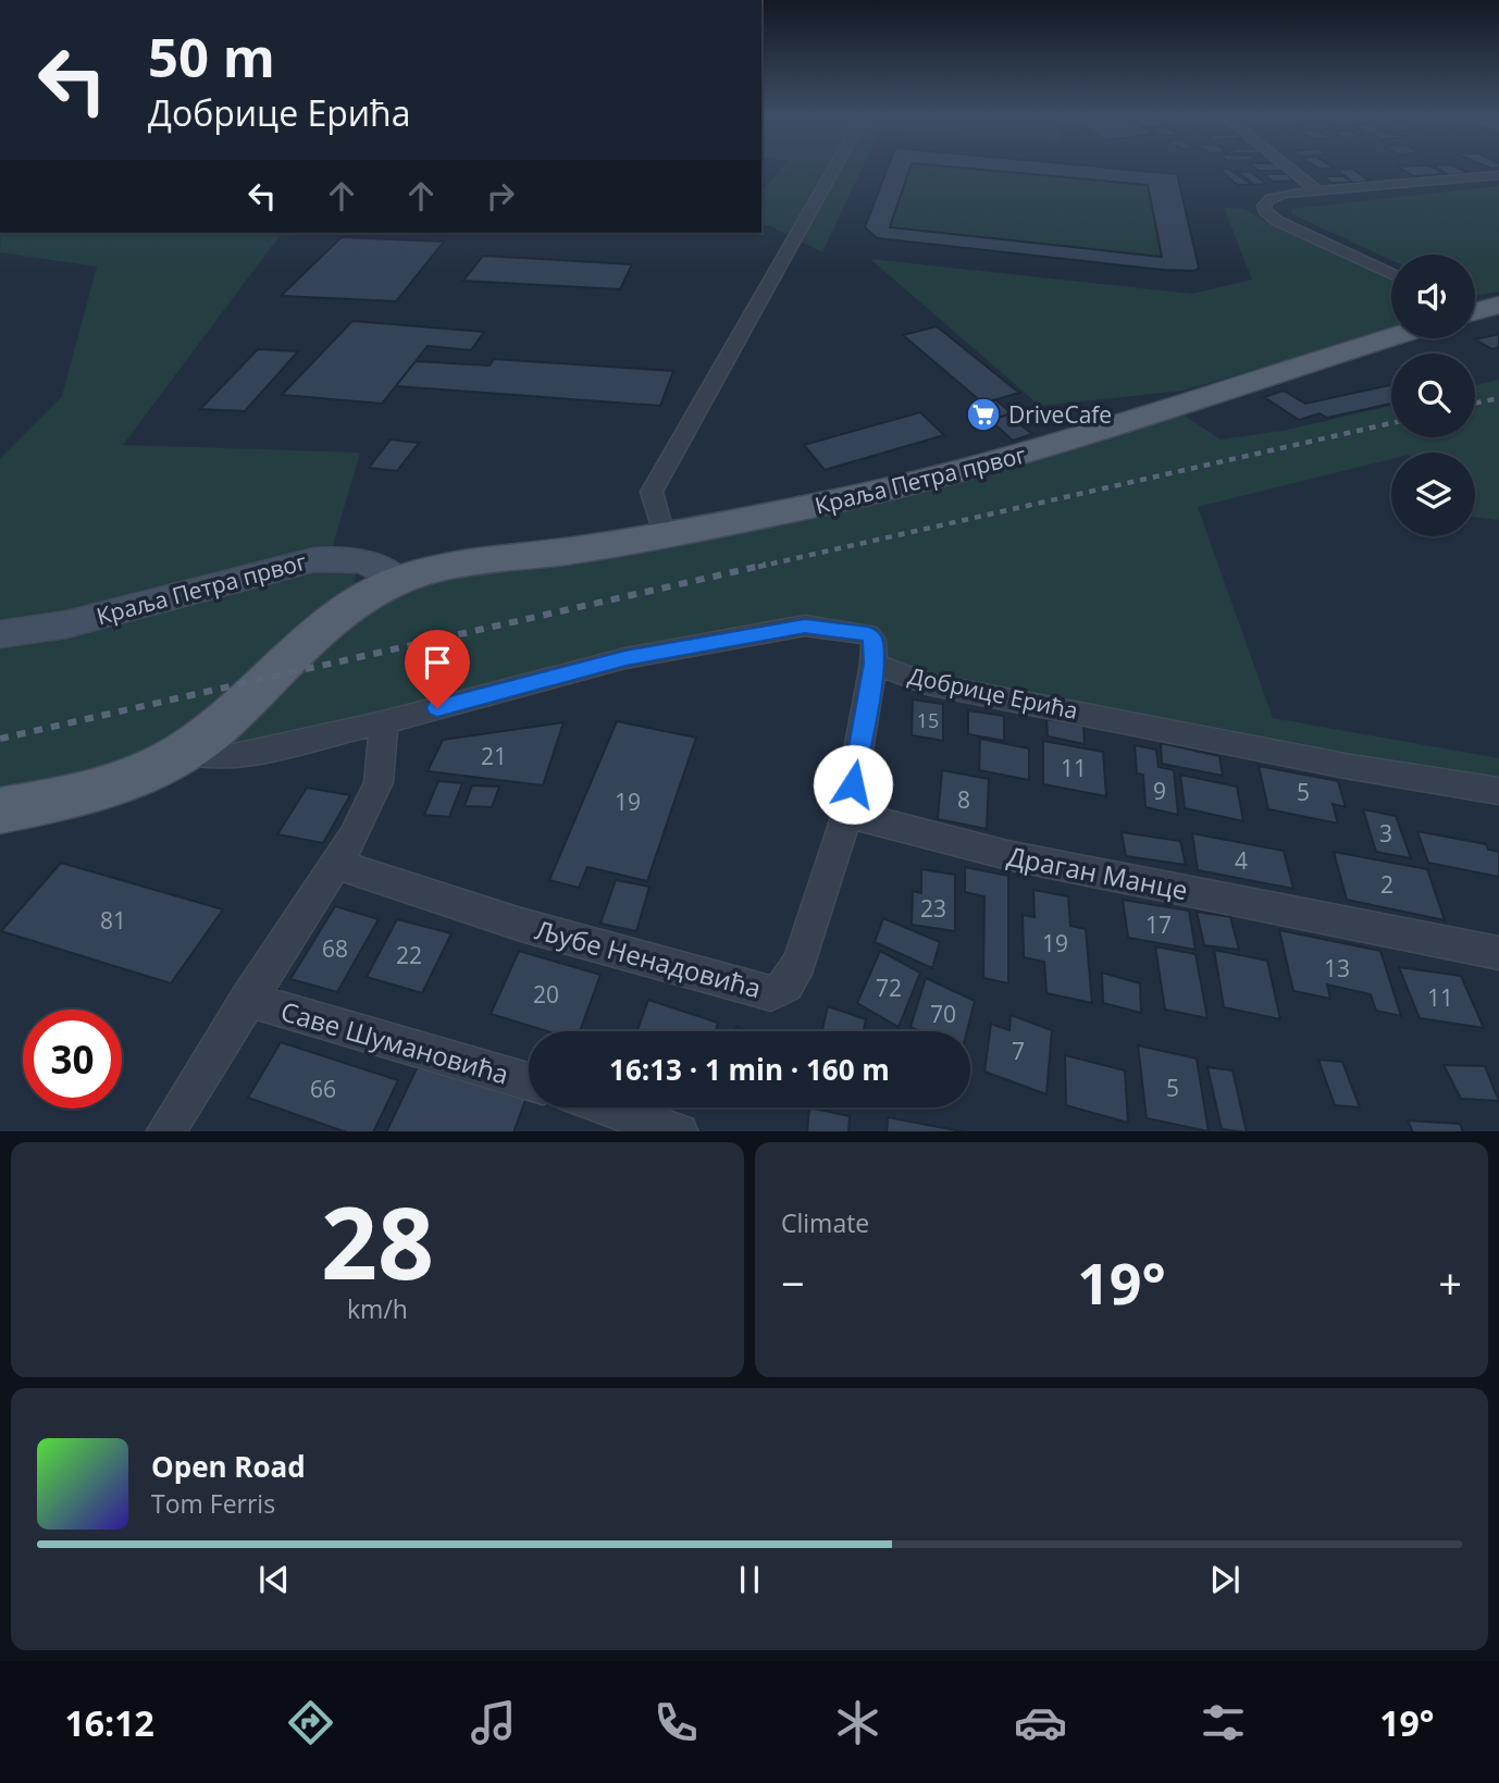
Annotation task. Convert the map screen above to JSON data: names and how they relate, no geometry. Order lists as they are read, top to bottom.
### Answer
{
  "streets": {
    "main road": ["Краља Петра првог"],
    "street": [
      "Добрице Ерића",
      "Драган Манце",
      "Љубе Ненадовића",
      "Саве Шумановића"
    ]
  },
  "crossings": [
    ["Драган Манце", "Љубе Ненадовића"]
  ],
  "places": {
    "supermarket": ["DriveCafe"]
  },
  "house_numbers": [
    "15",
    "21",
    "11",
    "9",
    "5",
    "8",
    "19",
    "3",
    "4",
    "2",
    "23",
    "81",
    "17",
    "19",
    "68",
    "22",
    "13",
    "72",
    "20",
    "11",
    "70",
    "7",
    "5",
    "66"
  ],
  "page": {
    "turn": ["50 m", "Добрице Ерића"],
    "limit": "30",
    "trip": "16:13 · 1 min · 160 m",
    "tile": [
      ["28", "km/h"],
      "Climate"
    ],
    "heat": ["−", "19°", "+"],
    "song": ["Open Road", "Tom Ferris"],
    "tabs": ["16:12", "19°"]
  }
}
